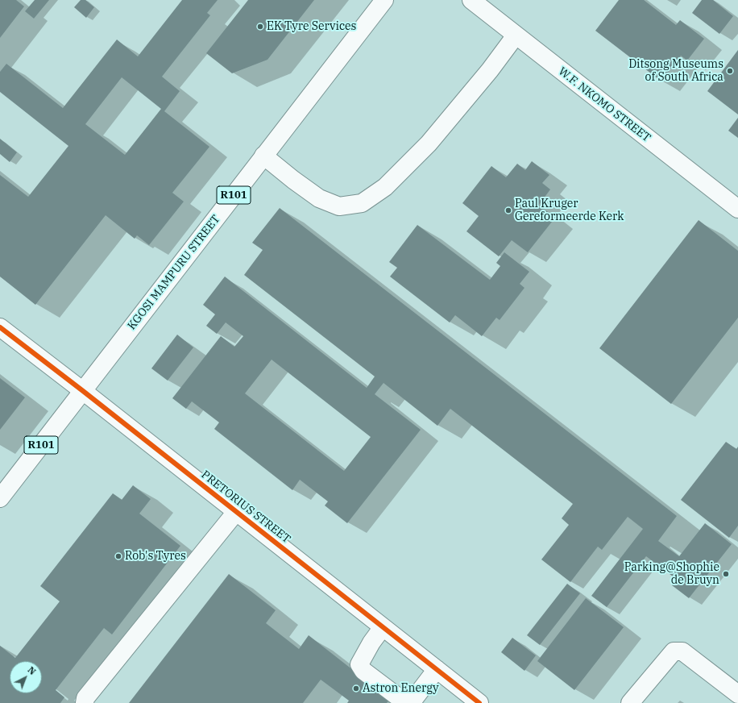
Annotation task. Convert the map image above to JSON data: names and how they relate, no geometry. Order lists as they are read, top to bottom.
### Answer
{
  "streets": {
    "main road": [
      "W.F. NKOMO STREET",
      "R101",
      "KGOSI MAMPURU STREET",
      "PRETORIUS STREET"
    ]
  },
  "crossings": [
    ["KGOSI MAMPURU STREET", "PRETORIUS STREET"]
  ],
  "places": [
    "EK Tyre Services",
    "Ditsong Museums of South Africa",
    "Paul Kruger Gereformeerde Kerk",
    "Rob's Tyres",
    "Parking@Shophie de Bruyn",
    "Astron Energy"
  ],
  "north": "top right"
}
